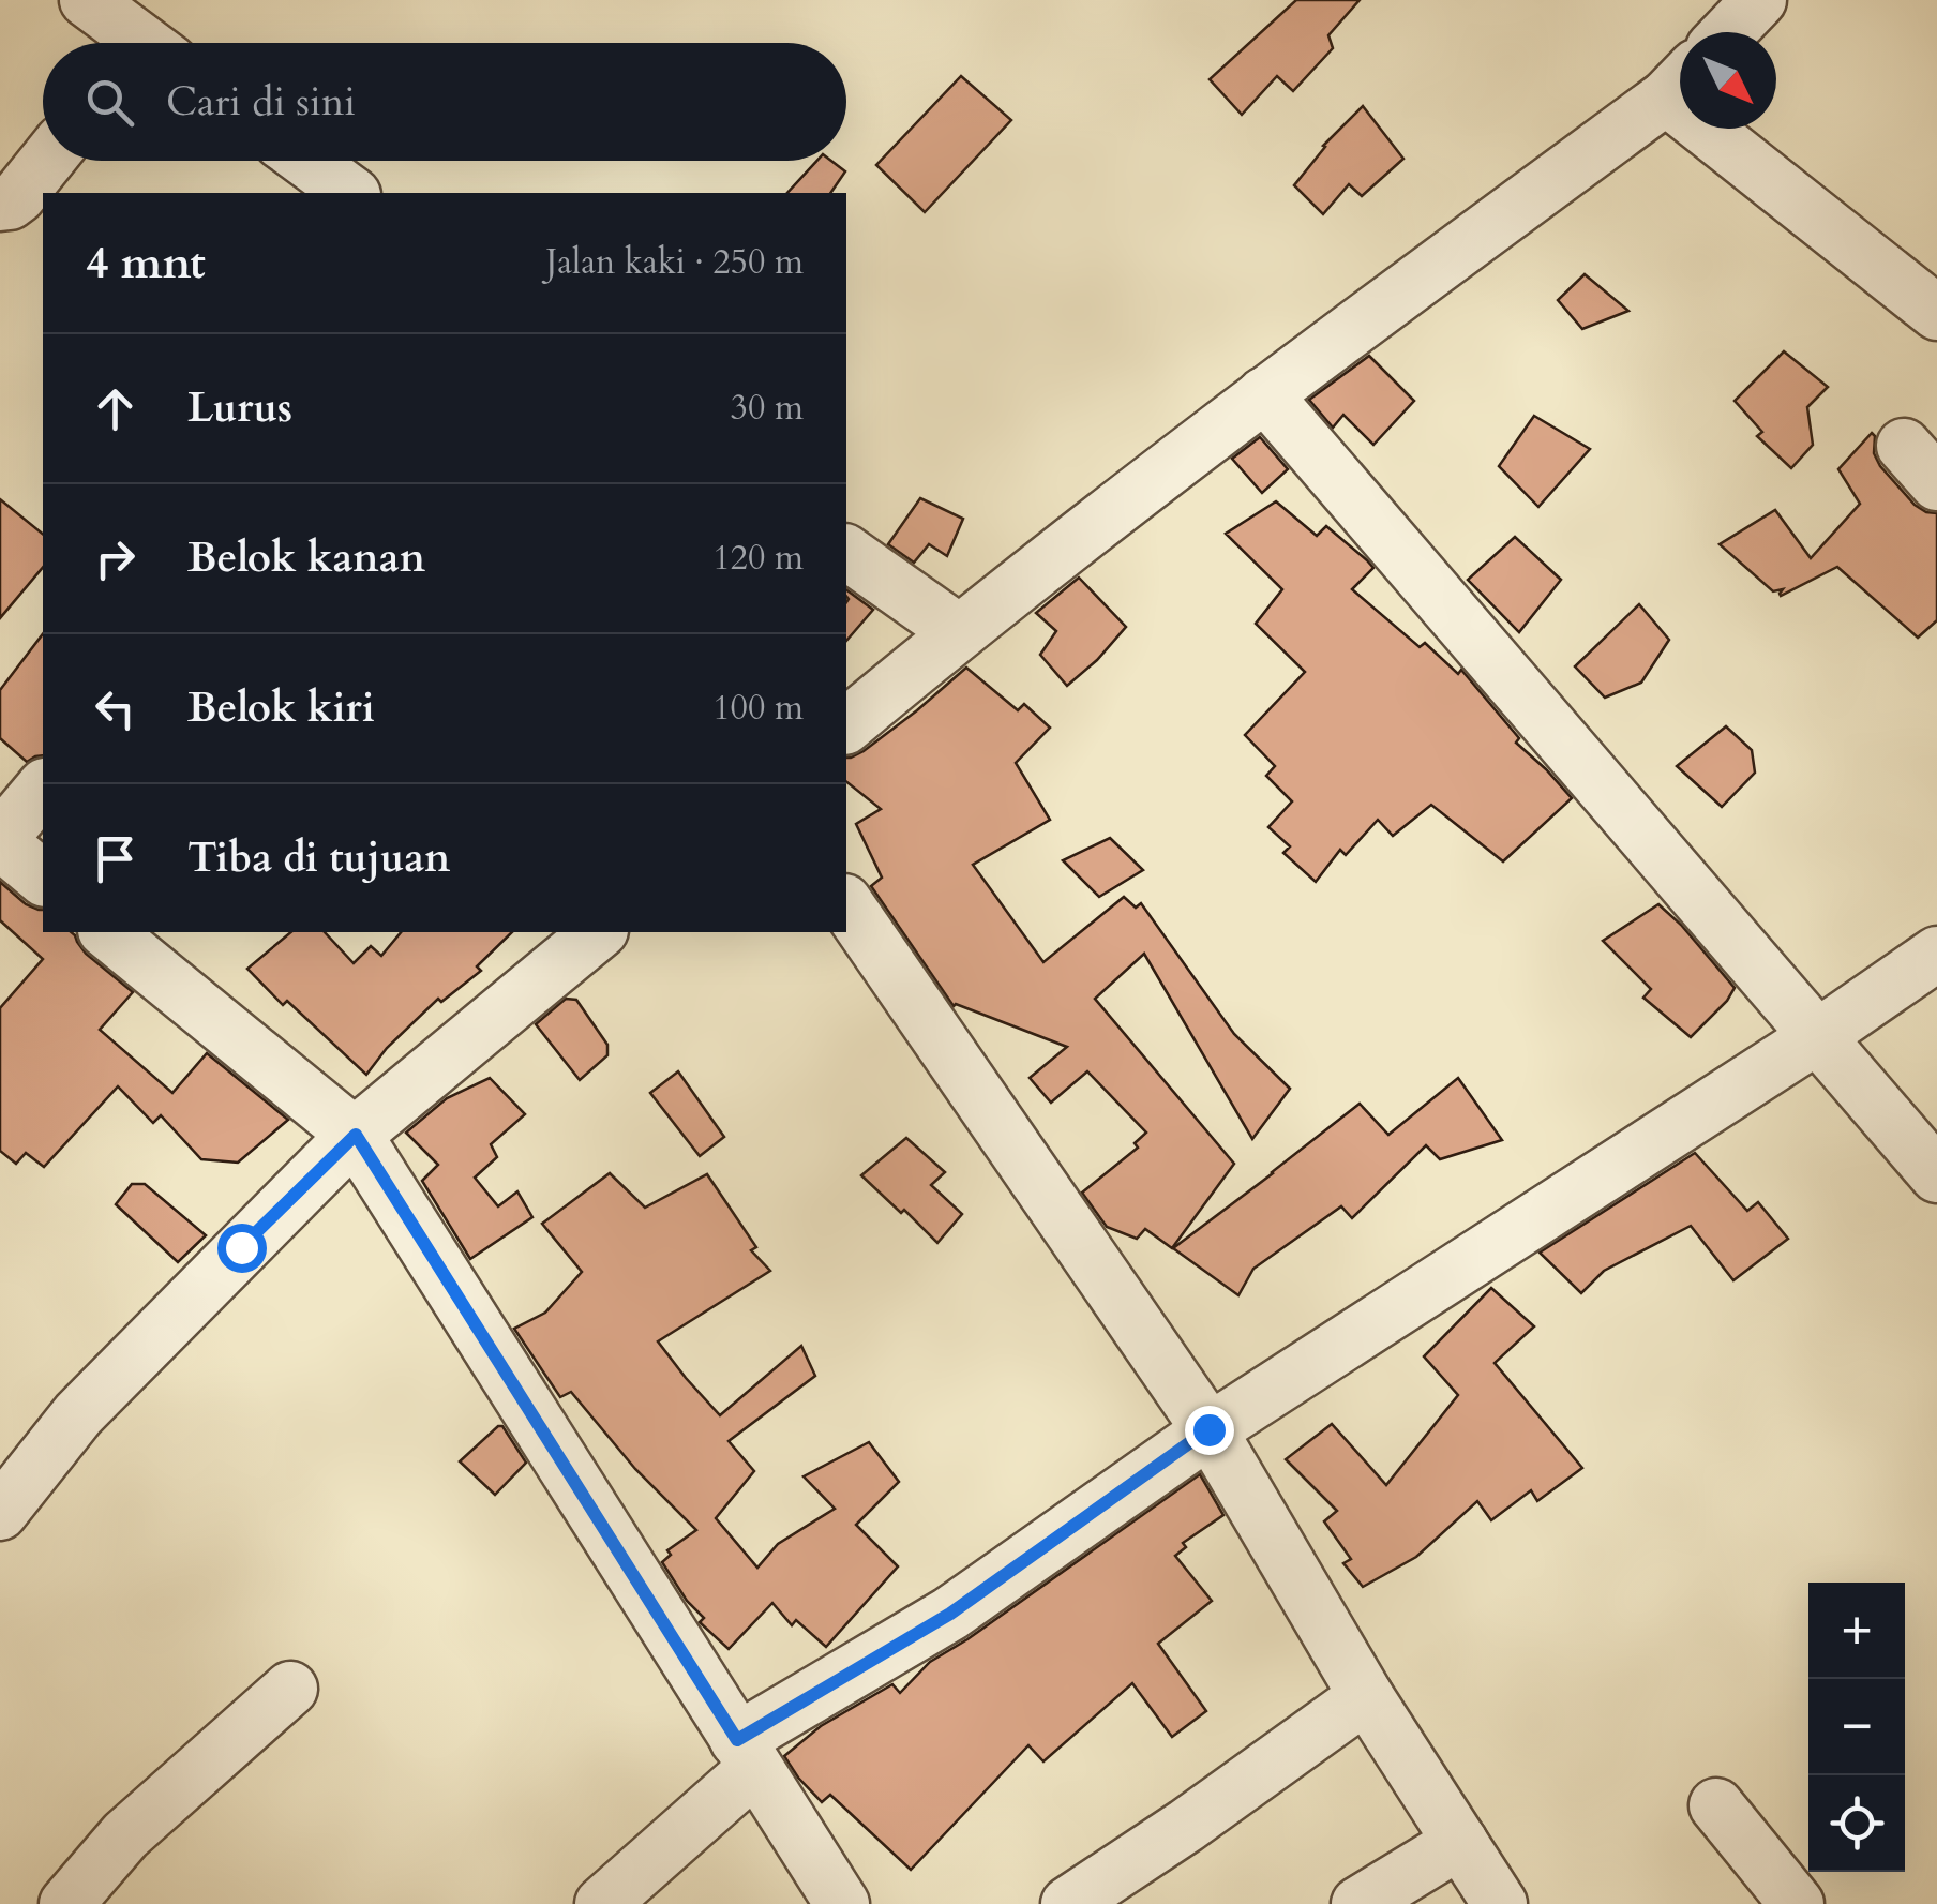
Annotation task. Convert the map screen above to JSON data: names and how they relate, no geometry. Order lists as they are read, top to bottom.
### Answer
{
  "north": "bottom right",
  "page": {
    "search": "Cari di sini",
    "heading": ["4 mnt", "Jalan kaki · 250 m"],
    "list": [
      ["Lurus", "30 m"],
      ["Belok kanan", "120 m"],
      ["Belok kiri", "100 m"],
      "Tiba di tujuan"
    ],
    "map_buttons": ["+", "−"]
  }
}
